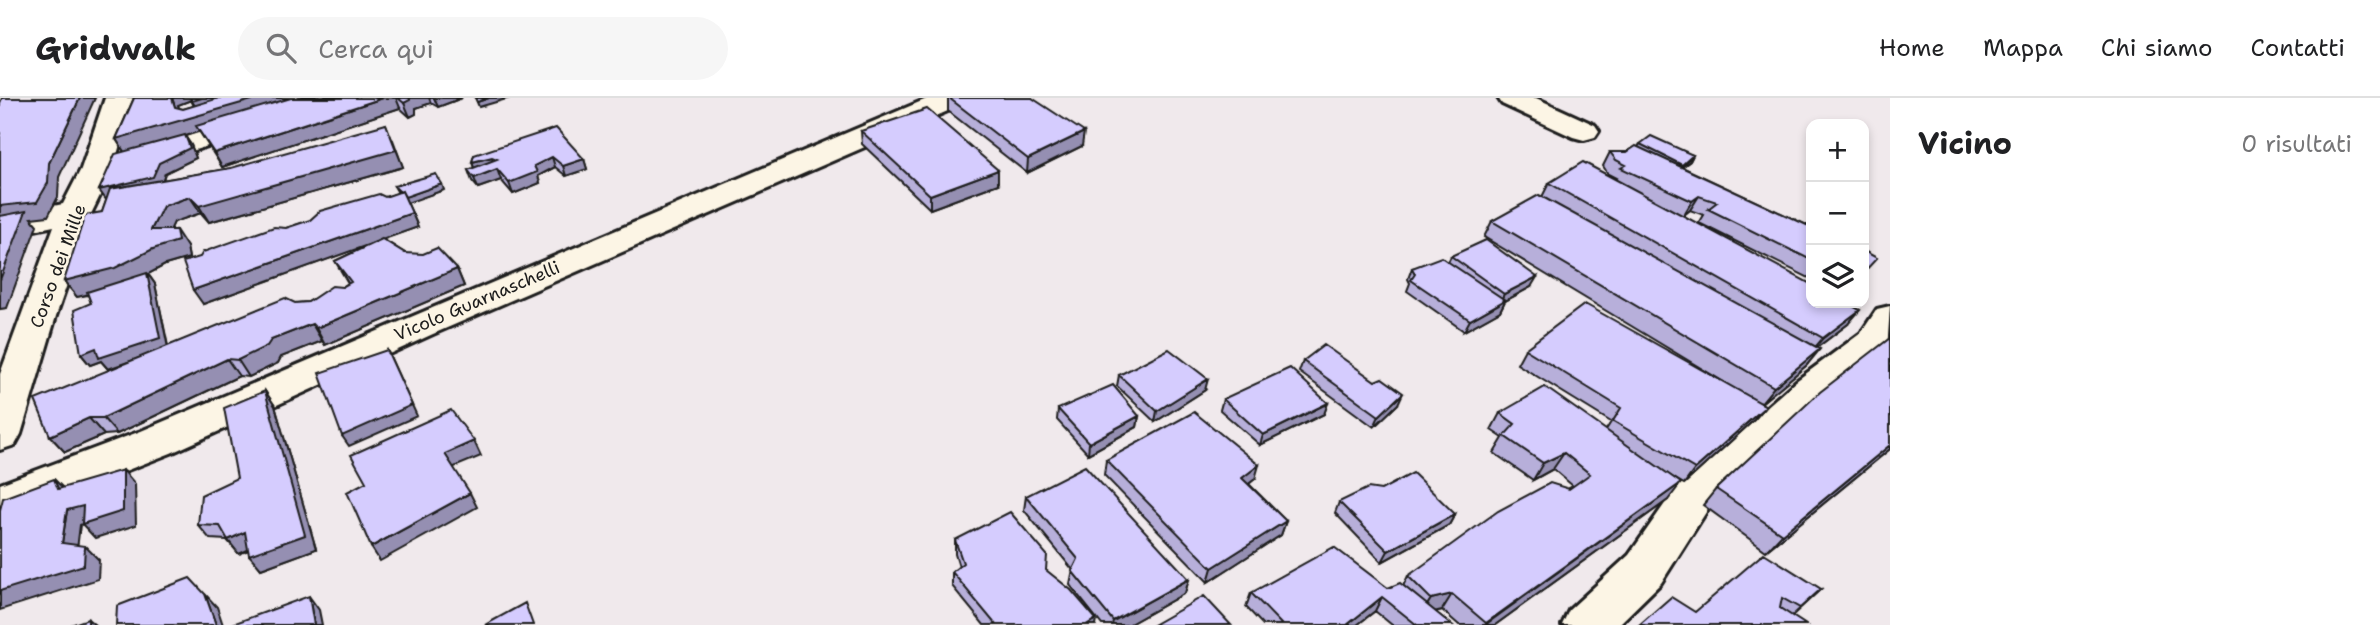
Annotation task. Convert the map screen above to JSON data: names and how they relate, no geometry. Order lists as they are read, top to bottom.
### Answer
{
  "streets": {
    "street": ["Corso dei Mille", "Vicolo Guarnaschelli"]
  },
  "page": {
    "header": "Gridwalk",
    "search": "Cerca qui",
    "nav": [
      "Home",
      "Mappa",
      "Chi siamo",
      "Contatti"
    ],
    "heading": ["Vicino", "0 risultati"],
    "map_buttons": ["+", "−"]
  }
}
